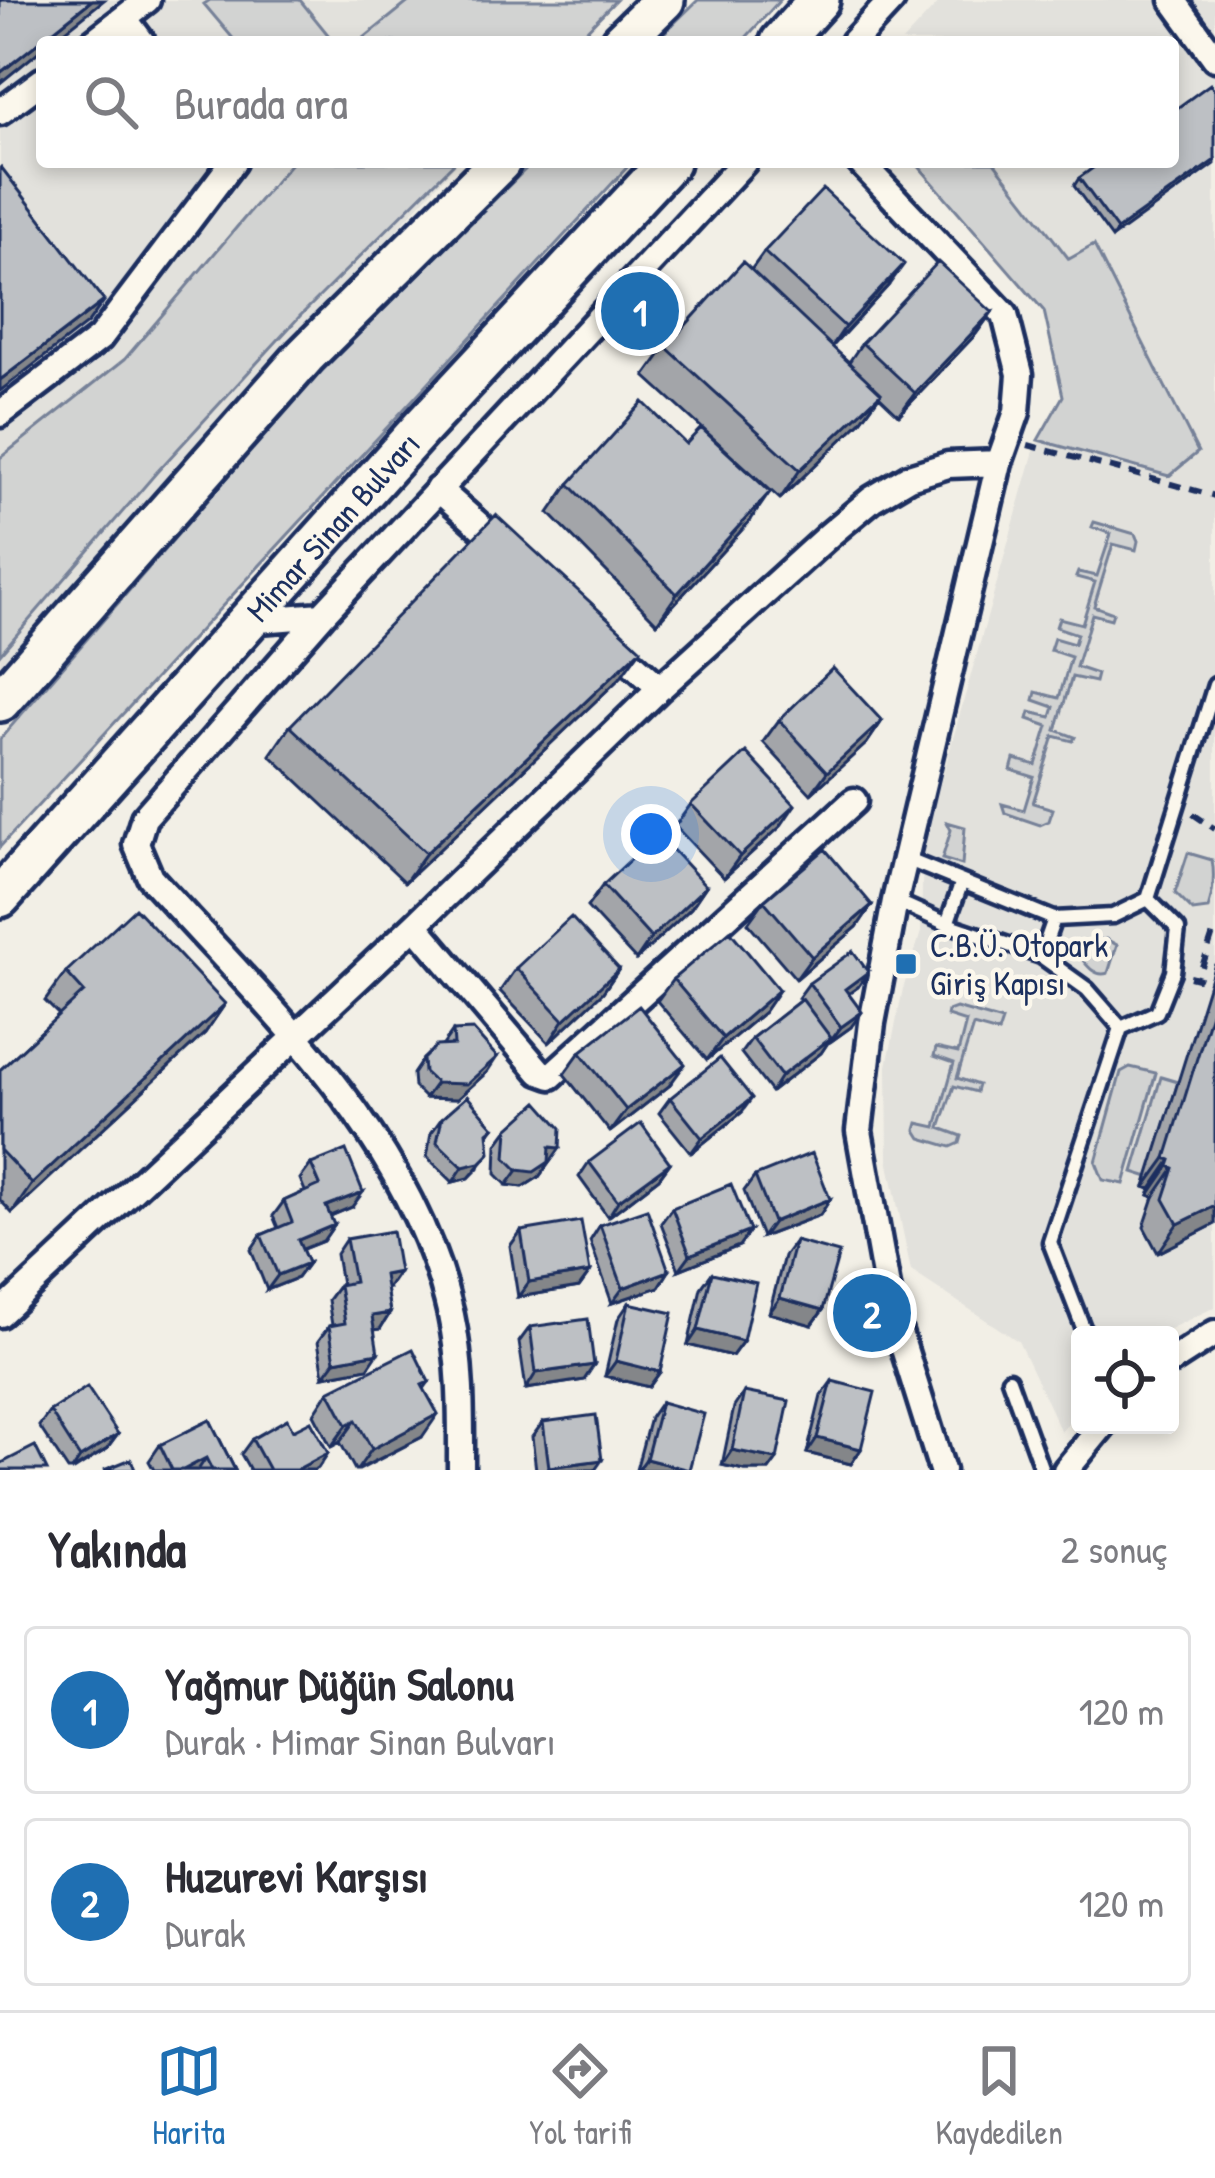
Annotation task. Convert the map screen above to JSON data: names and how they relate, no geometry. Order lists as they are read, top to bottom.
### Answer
{
  "streets": {
    "highway": ["Mimar Sinan Bulvarı"]
  },
  "places": {
    "transit": ["C.B.Ü. Otopark Giriş Kapısı"]
  },
  "page": {
    "search": "Burada ara",
    "pins": ["1", "2"],
    "heading": ["Yakında", "2 sonuç"],
    "list": [
      {
        "mark": "1",
        "name": "Yağmur Düğün Salonu",
        "note": "Durak · Mimar Sinan Bulvarı",
        "value": "120 m"
      },
      {
        "mark": "2",
        "name": "Huzurevi Karşısı",
        "note": "Durak",
        "value": "120 m"
      }
    ],
    "nav": ["Harita", "Yol tarifi", "Kaydedilen"]
  }
}
